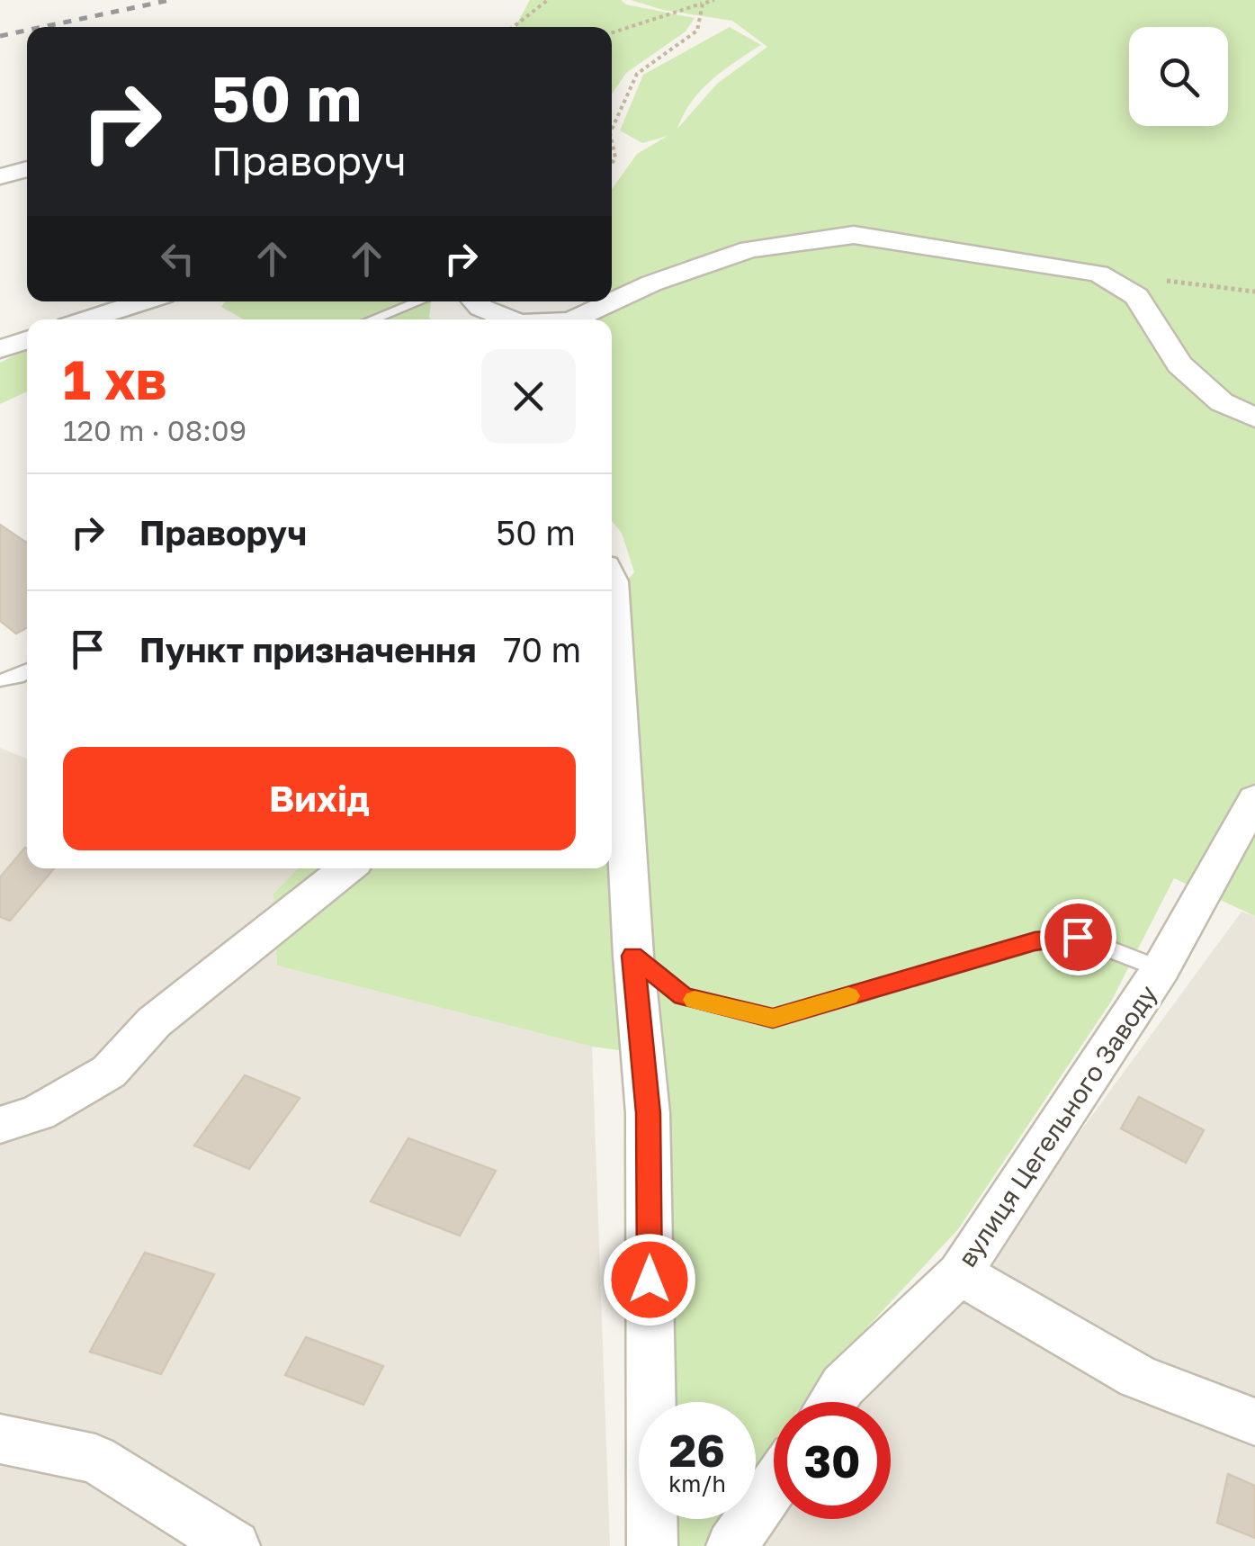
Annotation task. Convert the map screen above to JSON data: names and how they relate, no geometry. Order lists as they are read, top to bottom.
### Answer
{
  "streets": {
    "street": ["вулиця Цегельного Заводу"]
  },
  "page": {
    "turn": ["50 m", "Праворуч"],
    "heading": ["1 хв", "120 m · 08:09"],
    "list": [
      {
        "name": "Праворуч",
        "value": "50 m"
      },
      {
        "name": "Пункт призначення",
        "value": "70 m"
      }
    ],
    "buttons": "Вихід",
    "speed": "26 km/h",
    "limit": "30"
  }
}
